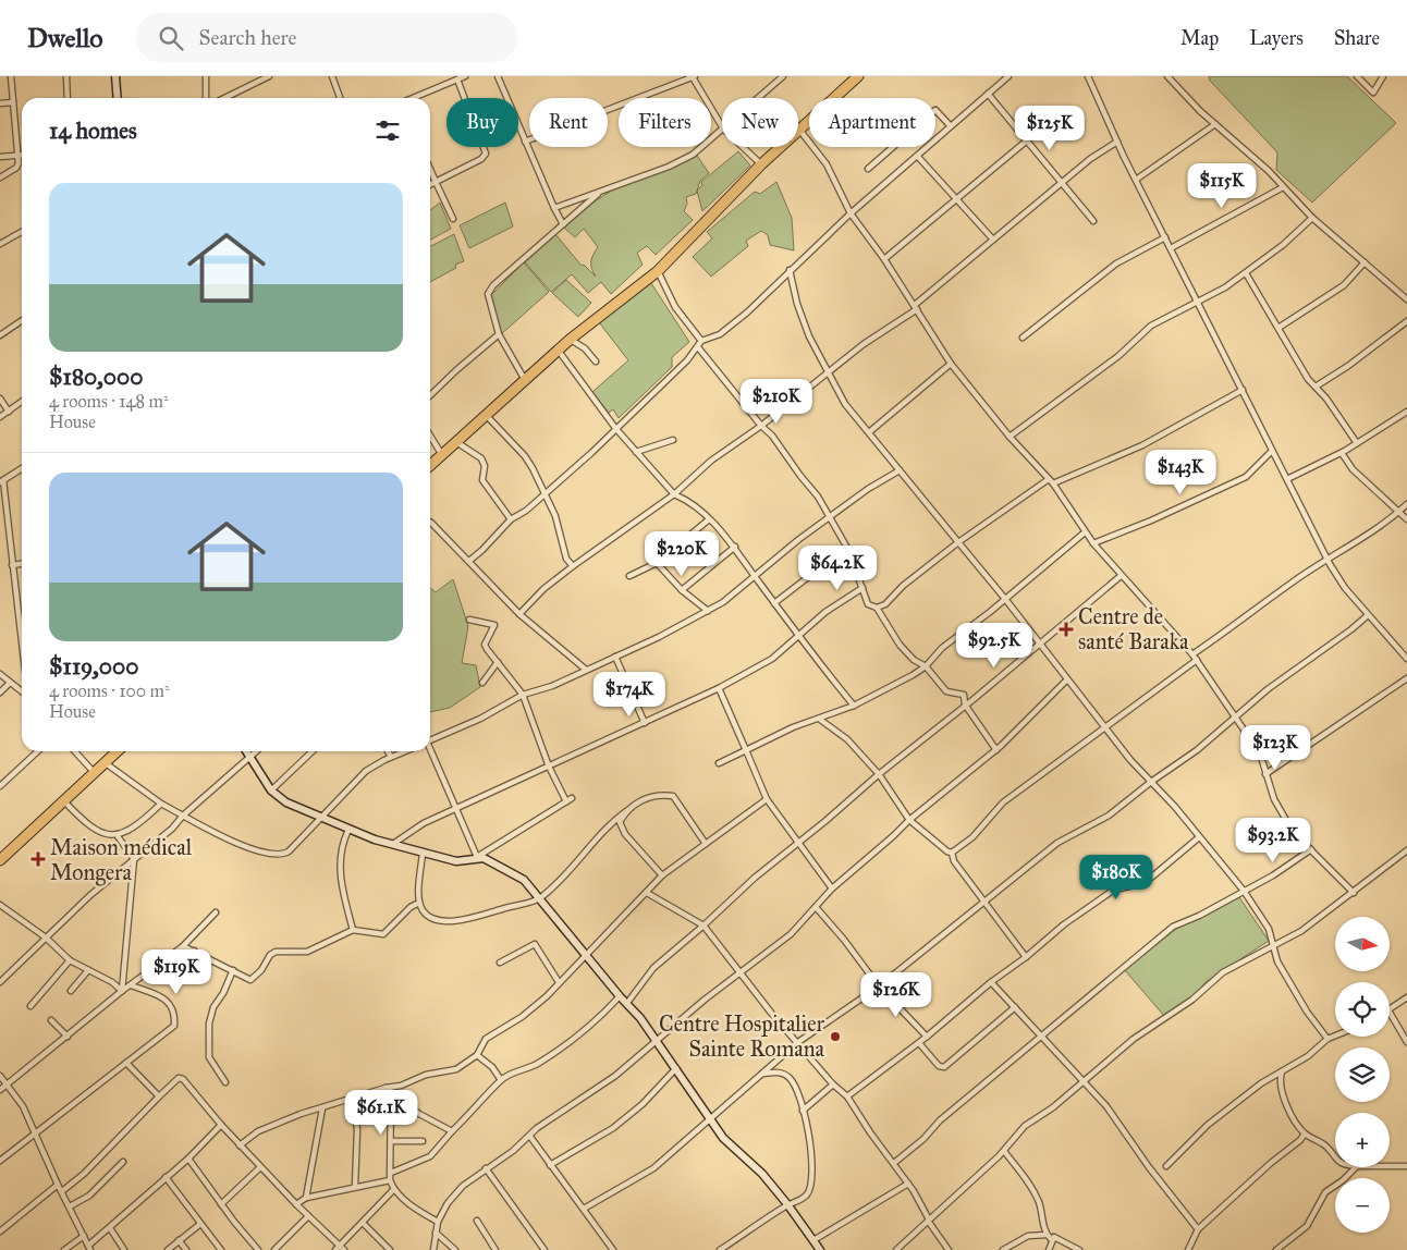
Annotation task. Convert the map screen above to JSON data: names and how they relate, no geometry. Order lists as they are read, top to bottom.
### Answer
{
  "places": {
    "health": ["Centre de santé Baraka", "Maison médical Mongera"],
    "other": ["Centre Hospitalier Sainte Romana"]
  },
  "north": "right",
  "page": {
    "header": "Dwello",
    "search": "Search here",
    "nav": ["Map", "Layers", "Share"],
    "chip": [
      "Buy",
      "Rent",
      "Filters",
      "New",
      "Apartment"
    ],
    "heading": "14 homes",
    "price": [
      "$125K",
      "$115K",
      "$210K",
      "$143K",
      "$220K",
      "$64.2K",
      "$92.5K",
      "$174K",
      "$123K",
      "$93.2K",
      "$180K",
      "$119K",
      "$126K",
      "$61.1K"
    ],
    "list": [
      {
        "name": "$180,000",
        "note": "4 rooms · 148 m² · House"
      },
      {
        "name": "$119,000",
        "note": "4 rooms · 100 m² · House"
      }
    ],
    "map_buttons": ["+", "−"]
  }
}
